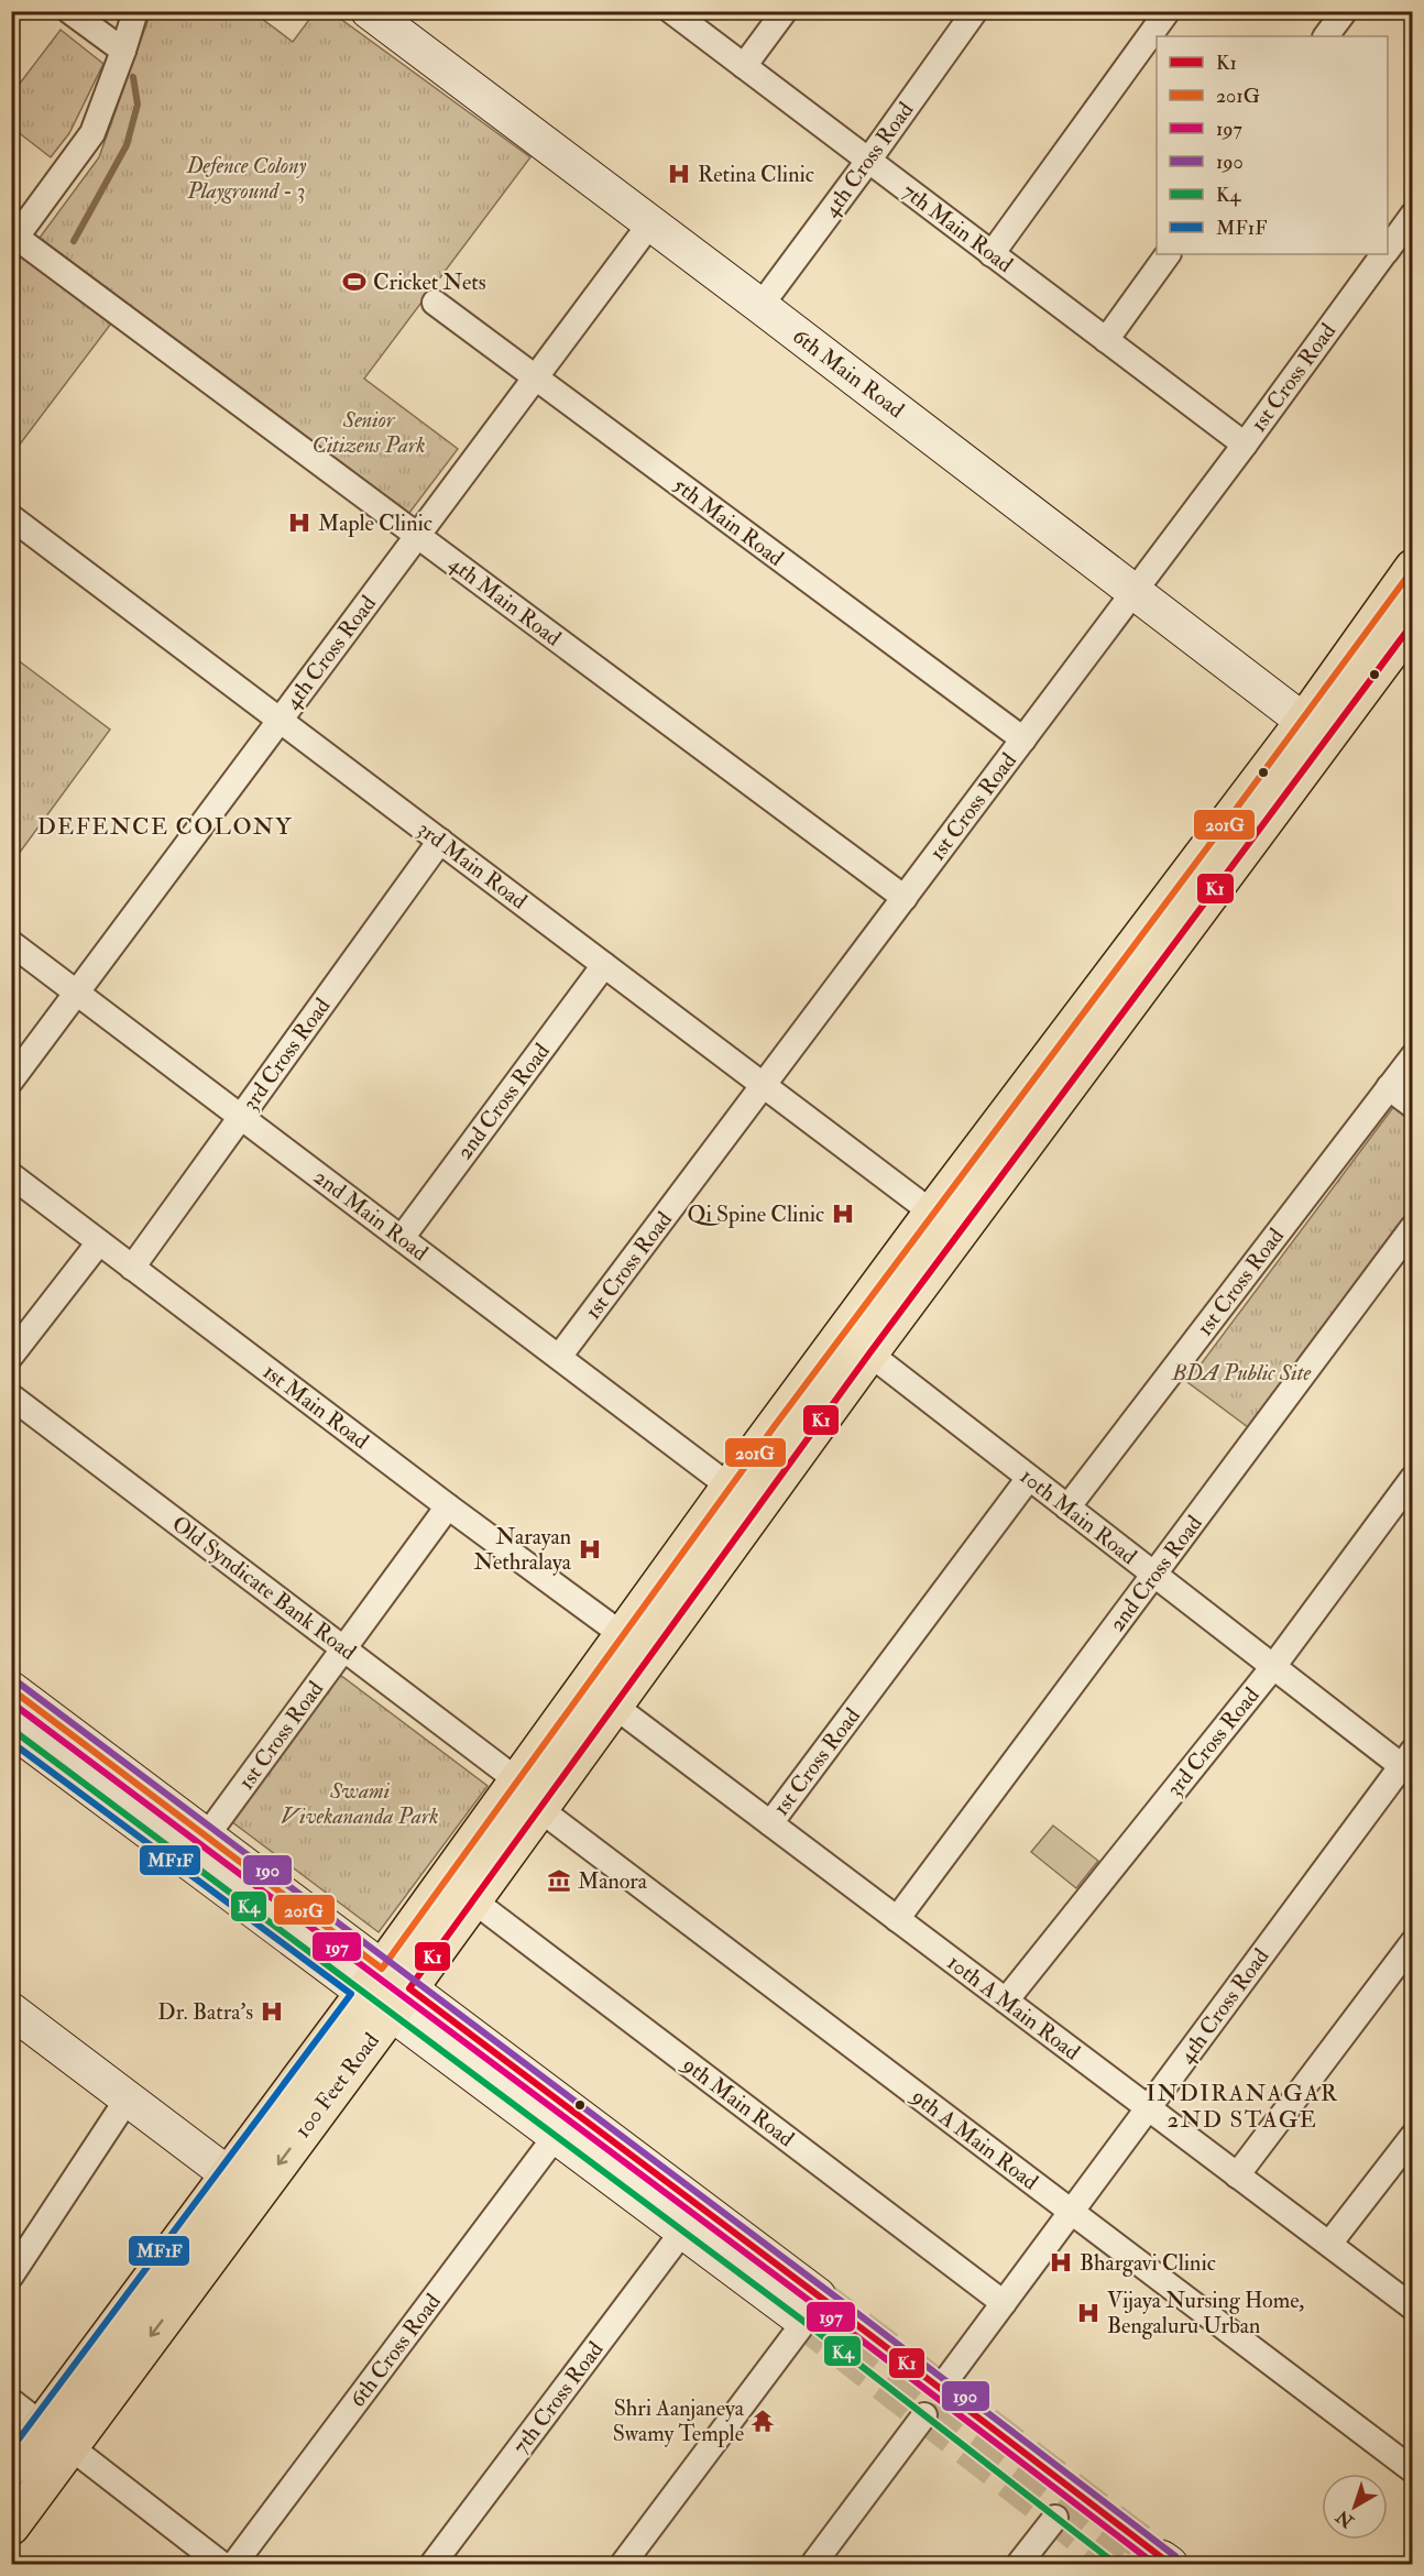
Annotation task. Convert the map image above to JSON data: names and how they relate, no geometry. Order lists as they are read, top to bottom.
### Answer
{
  "streets": {
    "main road": ["6th Main Road", "100 Feet Road"],
    "street": [
      "4th Cross Road",
      "7th Main Road",
      "1st Cross Road",
      "5th Main Road",
      "4th Main Road",
      "3rd Main Road",
      "3rd Cross Road",
      "2nd Cross Road",
      "2nd Main Road",
      "1st Main Road",
      "10th Main Road",
      "Old Syndicate Bank Road",
      "10th A Main Road",
      "9th Main Road",
      "9th A Main Road",
      "6th Cross Road",
      "7th Cross Road"
    ]
  },
  "crossings": [
    ["4th Cross Road", "7th Main Road"],
    ["4th Cross Road", "6th Main Road"],
    ["4th Cross Road", "5th Main Road"],
    ["4th Cross Road", "4th Main Road"],
    ["4th Cross Road", "3rd Main Road"],
    ["4th Cross Road", "2nd Main Road"],
    ["4th Cross Road", "10th Main Road"],
    ["4th Cross Road", "10th A Main Road"],
    ["4th Cross Road", "9th Main Road"],
    ["4th Cross Road", "9th A Main Road"],
    ["7th Main Road", "1st Cross Road"],
    ["6th Main Road", "1st Cross Road"],
    ["6th Main Road", "100 Feet Road"],
    ["1st Cross Road", "5th Main Road"],
    ["1st Cross Road", "4th Main Road"],
    ["1st Cross Road", "3rd Main Road"],
    ["1st Cross Road", "2nd Main Road"],
    ["1st Cross Road", "1st Main Road"],
    ["1st Cross Road", "10th Main Road"],
    ["1st Cross Road", "Old Syndicate Bank Road"],
    ["1st Cross Road", "10th A Main Road"],
    ["3rd Main Road", "3rd Cross Road"],
    ["3rd Main Road", "2nd Cross Road"],
    ["3rd Main Road", "100 Feet Road"],
    ["3rd Cross Road", "2nd Main Road"],
    ["3rd Cross Road", "1st Main Road"],
    ["3rd Cross Road", "10th Main Road"],
    ["3rd Cross Road", "10th A Main Road"],
    ["2nd Cross Road", "2nd Main Road"],
    ["2nd Cross Road", "10th Main Road"],
    ["2nd Cross Road", "10th A Main Road"],
    ["2nd Main Road", "100 Feet Road"],
    ["1st Main Road", "100 Feet Road"],
    ["10th Main Road", "100 Feet Road"],
    ["Old Syndicate Bank Road", "100 Feet Road"],
    ["Old Syndicate Bank Road", "9th A Main Road"],
    ["10th A Main Road", "100 Feet Road"],
    ["100 Feet Road", "9th Main Road"],
    ["100 Feet Road", "9th A Main Road"]
  ],
  "districts": ["DEFENCE COLONY", "INDIRANAGAR 2ND STAGE"],
  "parks": [
    "Defence Colony Playground - 3",
    "Senior Citizens Park",
    "BDA Public Site",
    "Swami Vivekananda Park"
  ],
  "places": {
    "hospital": [
      "Retina Clinic",
      "Maple Clinic",
      "Qi Spine Clinic",
      "Narayan Nethralaya",
      "Dr. Batra's",
      "Bhargavi Clinic",
      "Vijaya Nursing Home, Bengaluru Urban"
    ],
    "sports": ["Cricket Nets"],
    "museum": ["Manora"],
    "temple": ["Shri Aanjaneya Swamy Temple"]
  },
  "lines": [
    "transit line 201G",
    "transit line K1",
    "transit line 190",
    "transit line 197",
    "transit line K4",
    "transit line MF1F"
  ],
  "legend": [
    "K1",
    "201G",
    "197",
    "190",
    "K4",
    "MF1F"
  ],
  "north": "bottom left"
}
